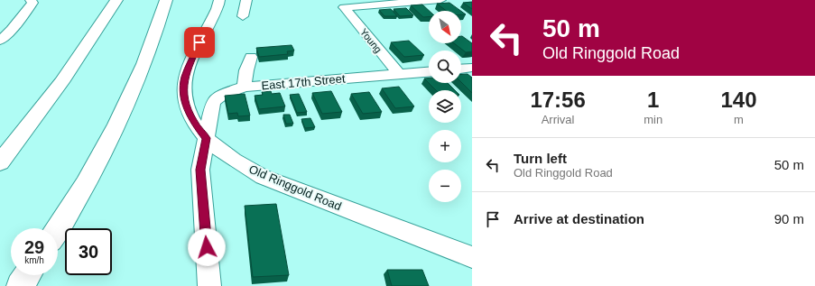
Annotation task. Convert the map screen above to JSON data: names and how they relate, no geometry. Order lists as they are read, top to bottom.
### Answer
{
  "streets": {
    "street": ["Young", "East 17th Street", "Old Ringgold Road"]
  },
  "crossings": [
    ["Young", "East 17th Street"],
    ["East 17th Street", "Old Ringgold Road"]
  ],
  "north": "bottom right",
  "page": {
    "turn": ["50 m", "Old Ringgold Road"],
    "map_buttons": ["+", "−"],
    "eta": [
      "17:56",
      "Arrival",
      "1",
      "min",
      "140",
      "m"
    ],
    "list": [
      {
        "name": "Turn left",
        "note": "Old Ringgold Road",
        "value": "50 m"
      },
      {
        "name": "Arrive at destination",
        "value": "90 m"
      }
    ],
    "speed": "29 km/h",
    "limit": "30"
  }
}
